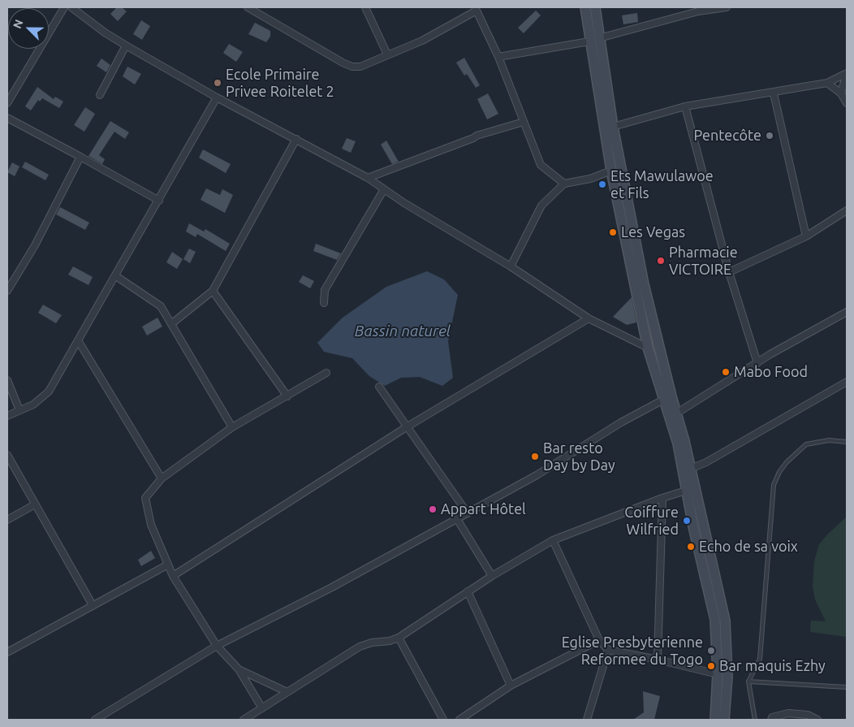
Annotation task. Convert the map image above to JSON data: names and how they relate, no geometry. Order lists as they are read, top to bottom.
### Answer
{
  "water": ["Bassin naturel"],
  "places": [
    "Ecole Primaire Privee Roitelet 2",
    "Pentecôte",
    "Ets Mawulawoe et Fils",
    "Les Vegas",
    "Pharmacie VICTOIRE",
    "Mabo Food",
    "Bar resto Day by Day",
    "Appart Hôtel",
    "Coiffure Wilfried",
    "Echo de sa voix",
    "Eglise Presbyterienne Reformee du Togo",
    "Bar maquis Ezhy"
  ],
  "north": "top left"
}
